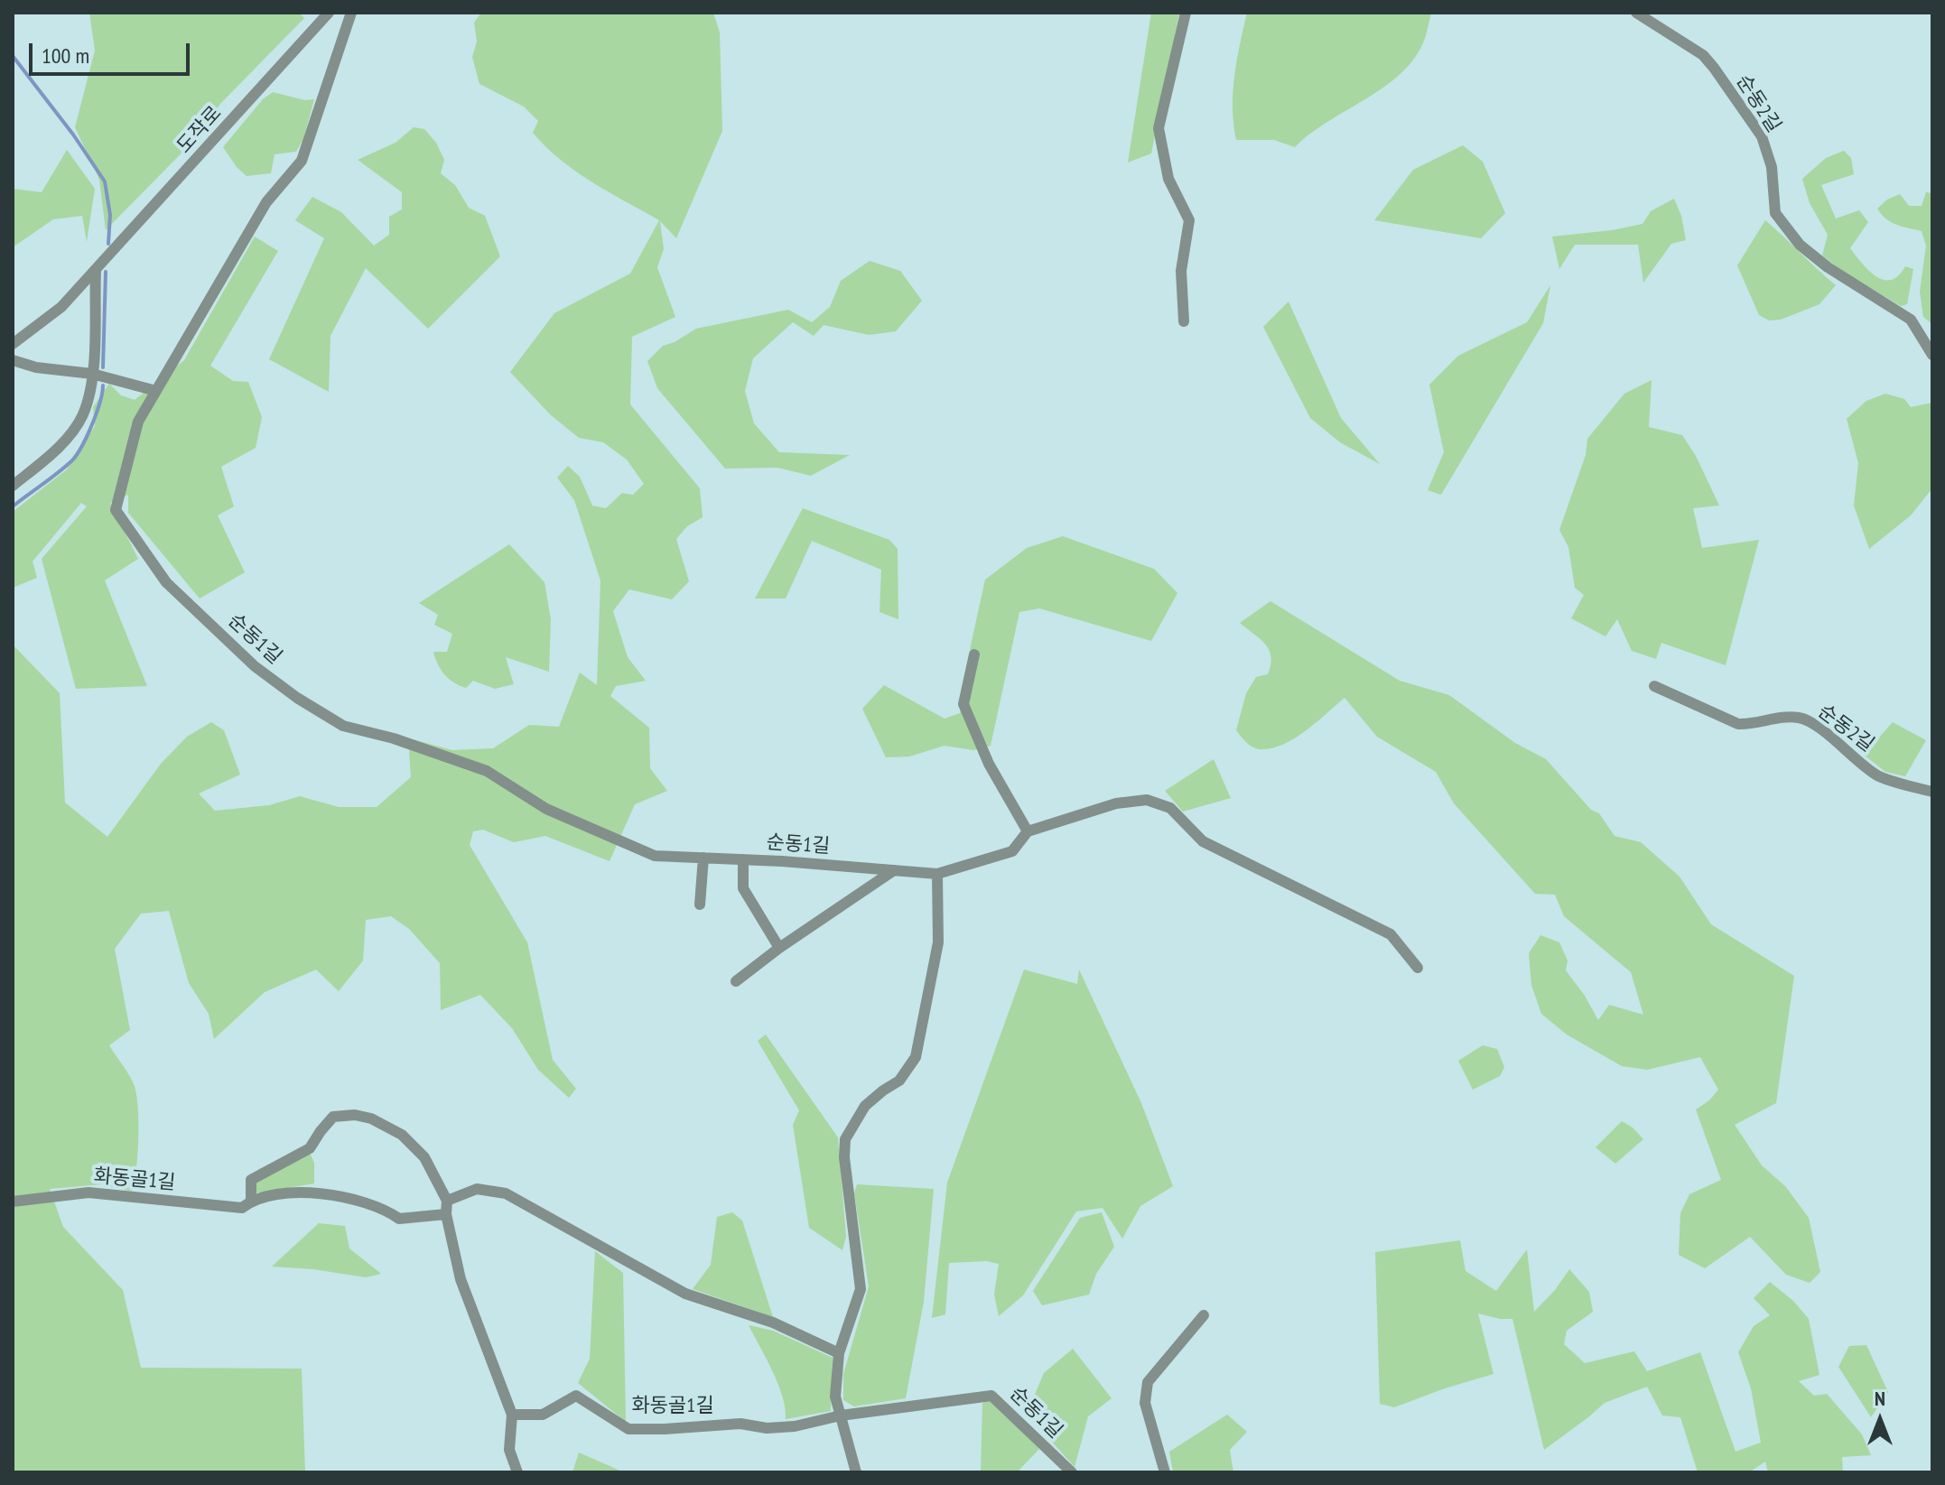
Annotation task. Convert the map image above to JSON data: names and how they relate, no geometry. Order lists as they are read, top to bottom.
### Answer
{
  "streets": {
    "street": [
      "순동2길",
      "도작로",
      "순동1길",
      "화동골1길"
    ]
  },
  "crossings": [
    ["순동1길", "화동골1길"]
  ],
  "scale_bar": "100 m",
  "north": "top"
}
